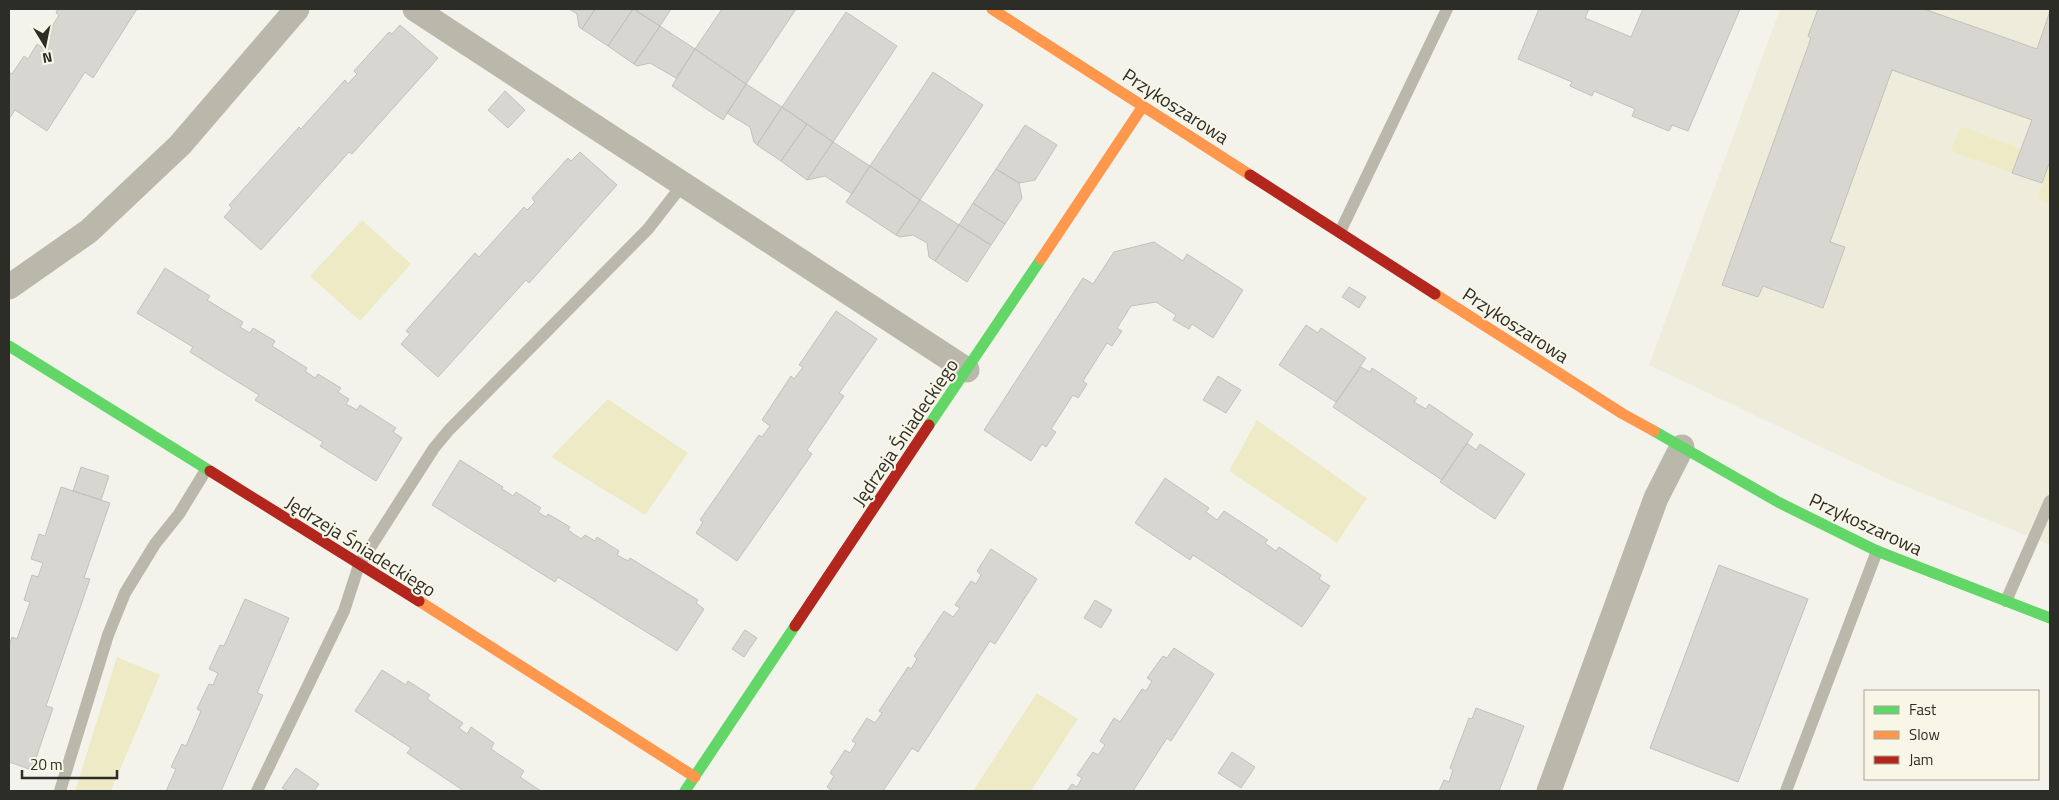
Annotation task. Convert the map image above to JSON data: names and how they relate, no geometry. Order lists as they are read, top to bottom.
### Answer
{
  "streets": {
    "street": ["Przykoszarowa", "Jędrzeja Śniadeckiego"]
  },
  "crossings": [
    ["Przykoszarowa", "Jędrzeja Śniadeckiego"]
  ],
  "legend": ["Fast", "Slow", "Jam"],
  "scale_bar": "20 m",
  "north": "bottom"
}
